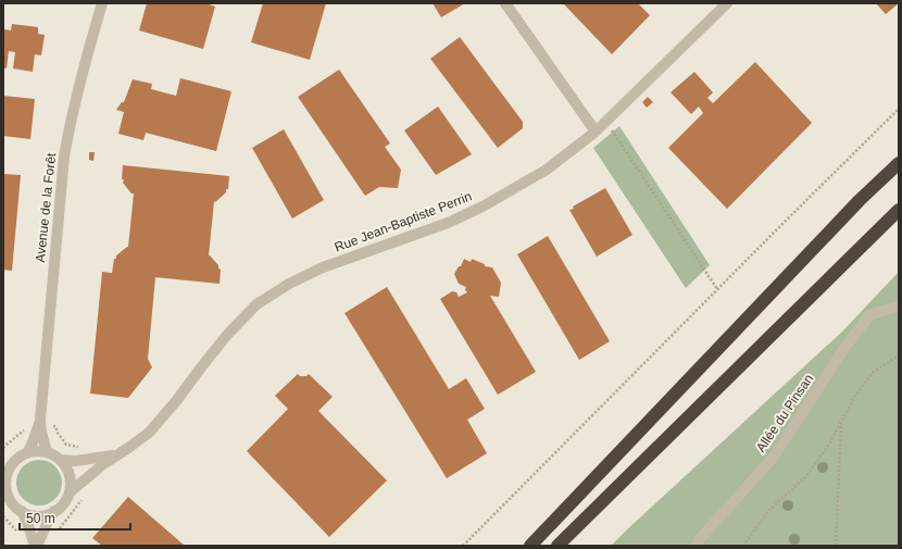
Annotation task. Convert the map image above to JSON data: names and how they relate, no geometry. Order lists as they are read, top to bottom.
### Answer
{
  "streets": {
    "street": ["Avenue de la Forêt", "Rue Jean-Baptiste Perrin", "Allée du Pinsan"]
  },
  "crossings": [
    ["Avenue de la Forêt", "Rue Jean-Baptiste Perrin"]
  ],
  "scale_bar": "50 m"
}
